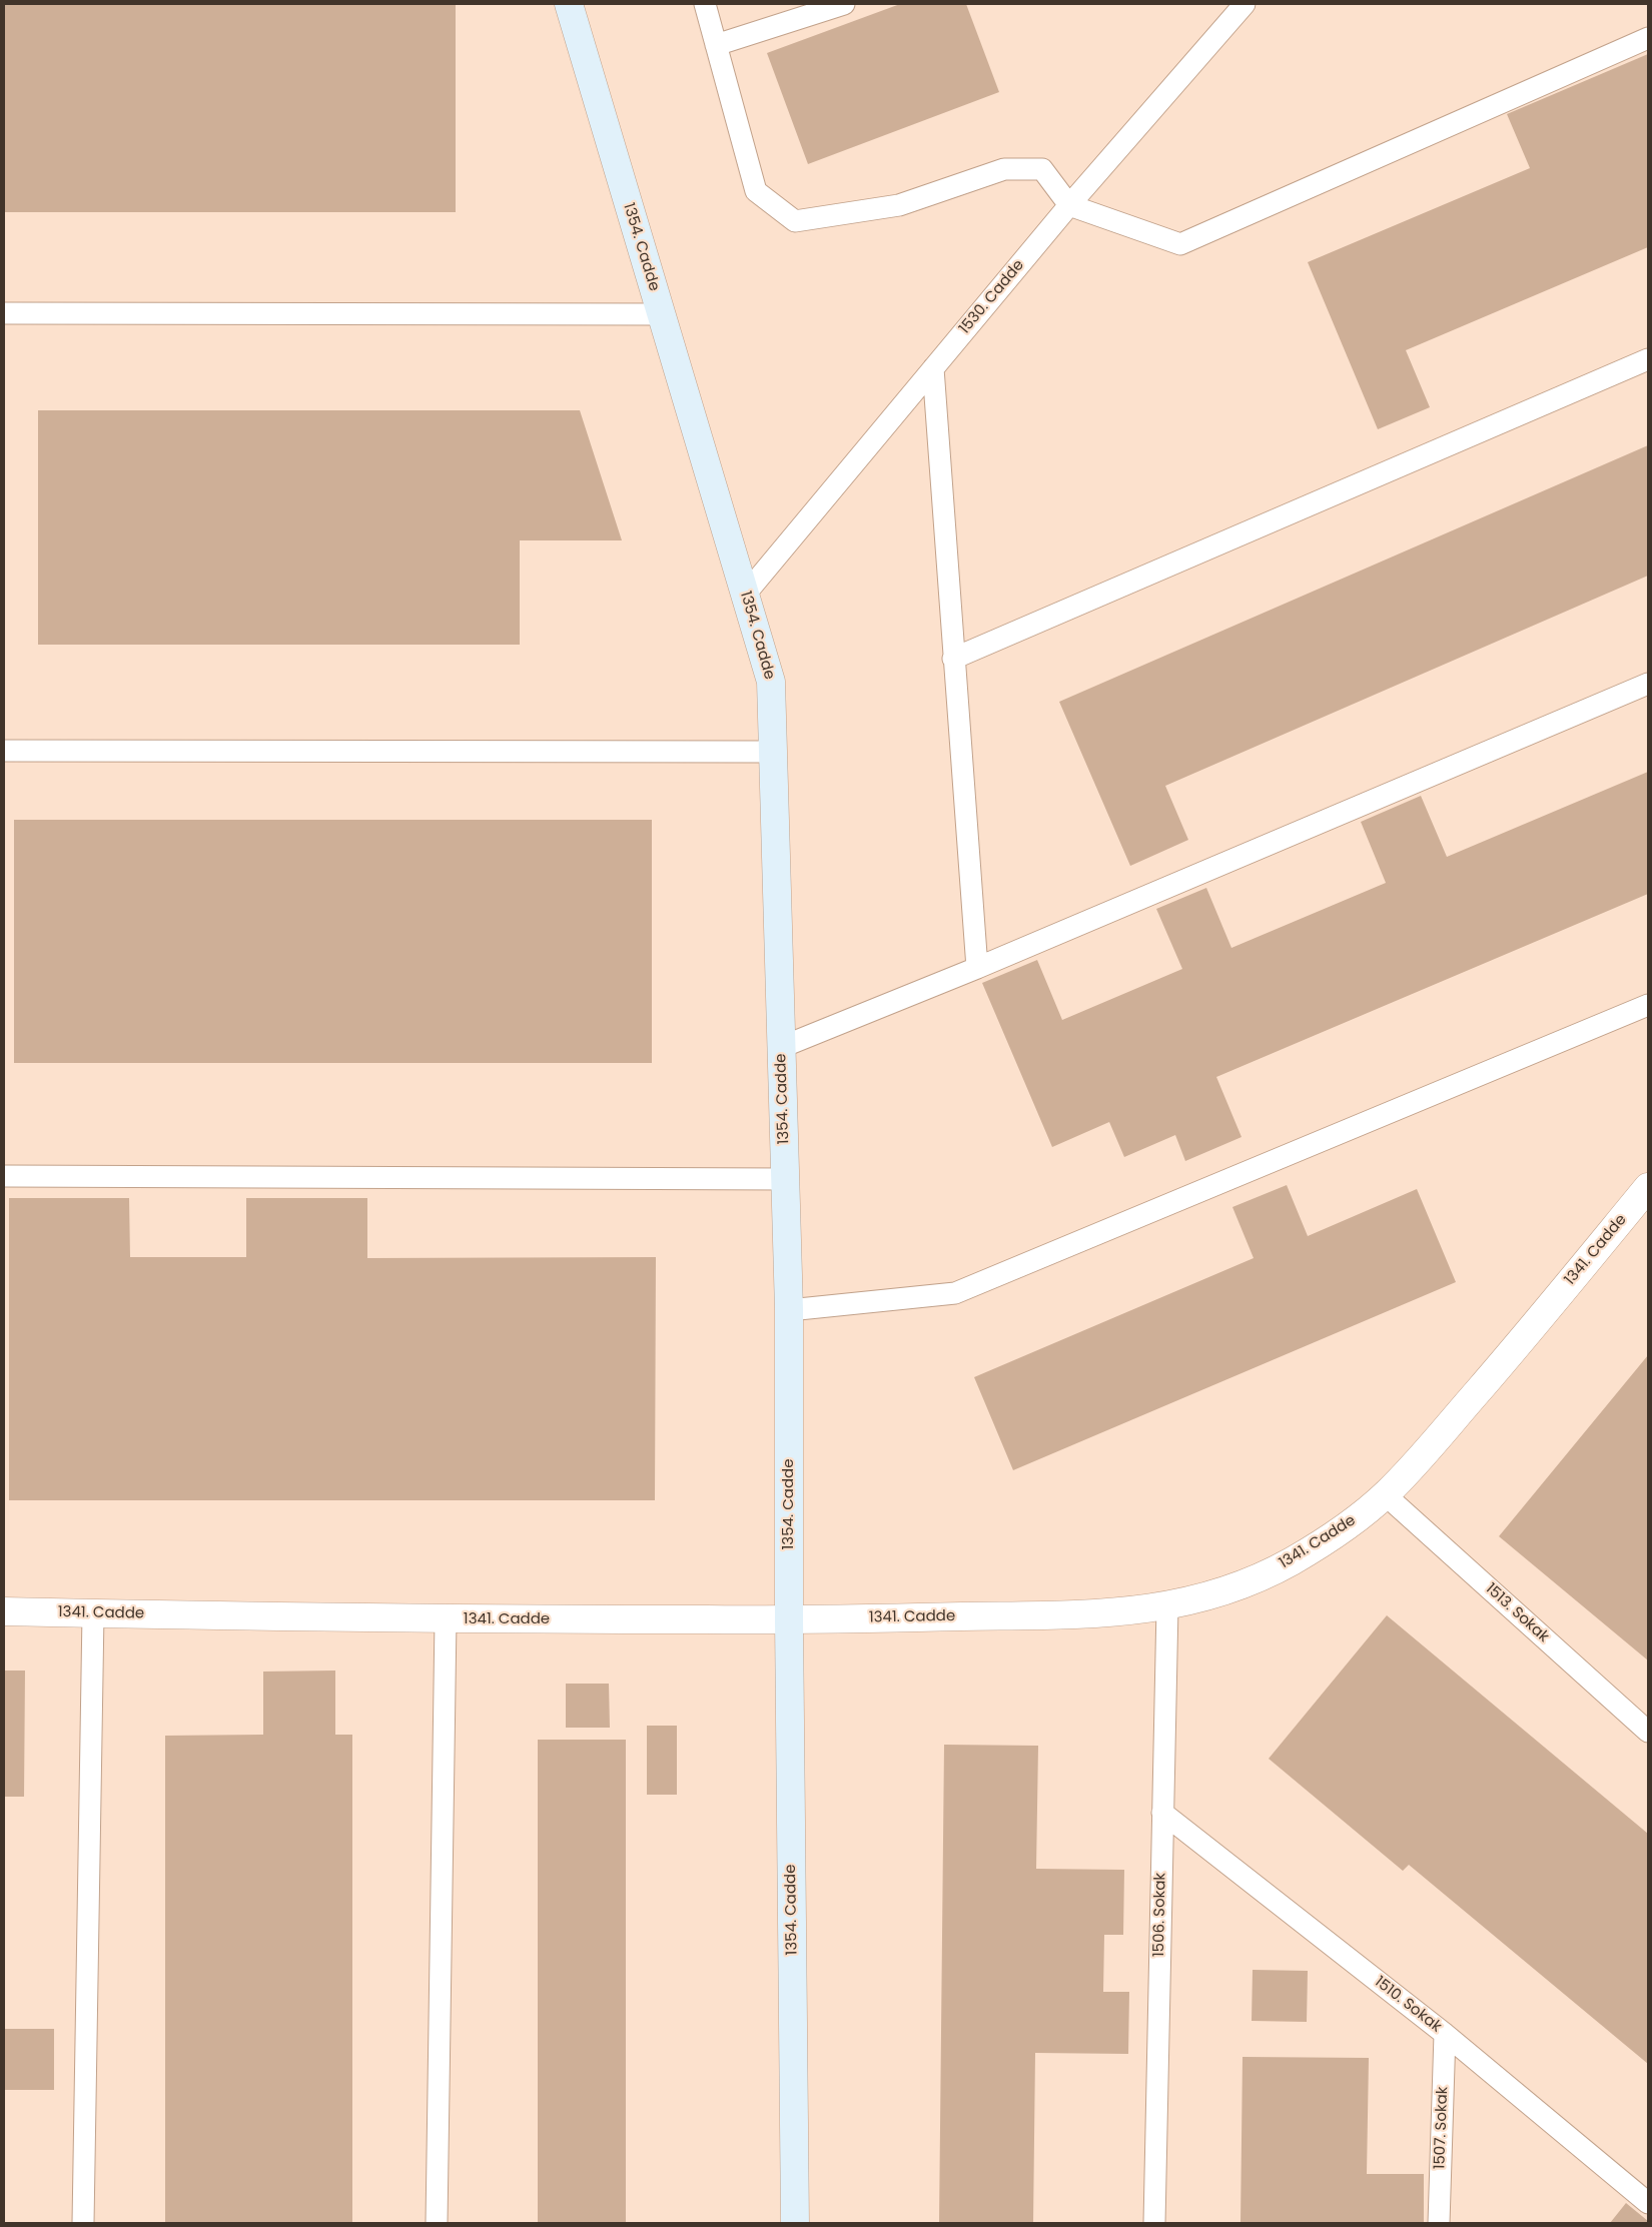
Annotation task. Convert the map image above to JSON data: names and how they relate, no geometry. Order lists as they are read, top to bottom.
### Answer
{
  "streets": {
    "main road": ["1354. Cadde"],
    "street": ["1341. Cadde"],
    "lane": [
      "1530. Cadde",
      "1513. Sokak",
      "1506. Sokak",
      "1510. Sokak",
      "1507. Sokak"
    ]
  },
  "crossings": [
    ["1354. Cadde", "1530. Cadde"],
    ["1354. Cadde", "1341. Cadde"],
    ["1341. Cadde", "1513. Sokak"],
    ["1341. Cadde", "1506. Sokak"],
    ["1506. Sokak", "1510. Sokak"],
    ["1510. Sokak", "1507. Sokak"]
  ]
}
